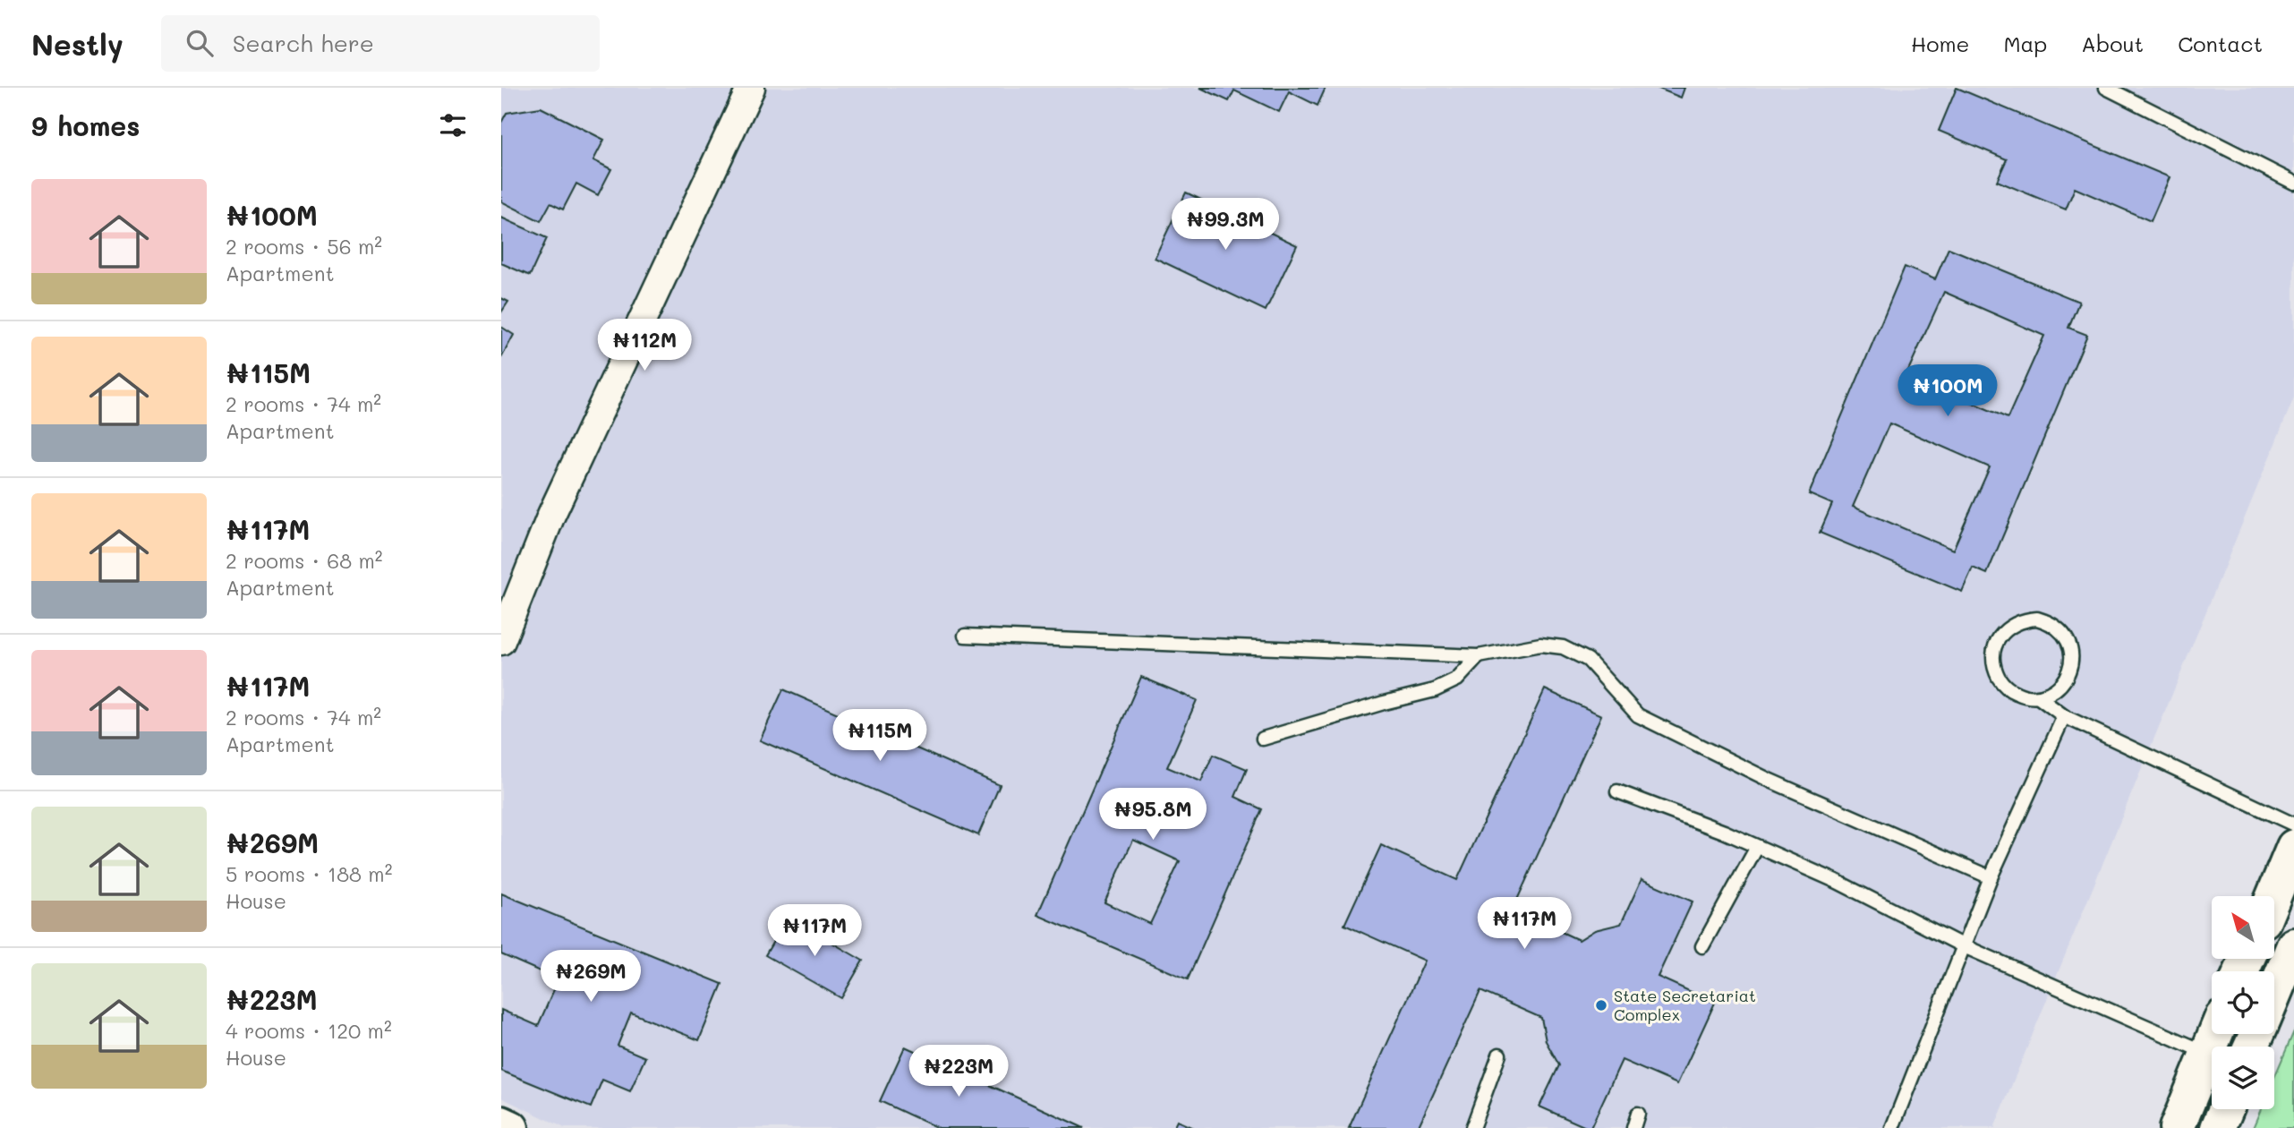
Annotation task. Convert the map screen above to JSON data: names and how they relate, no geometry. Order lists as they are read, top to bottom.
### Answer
{
  "places": ["State Secretariat Complex"],
  "north": "top left",
  "page": {
    "header": "Nestly",
    "search": "Search here",
    "nav": [
      "Home",
      "Map",
      "About",
      "Contact"
    ],
    "heading": "9 homes",
    "list": [
      {
        "name": "₦100M",
        "note": "2 rooms · 56 m² · Apartment"
      },
      {
        "name": "₦115M",
        "note": "2 rooms · 74 m² · Apartment"
      },
      {
        "name": "₦117M",
        "note": "2 rooms · 68 m² · Apartment"
      },
      {
        "name": "₦117M",
        "note": "2 rooms · 74 m² · Apartment"
      },
      {
        "name": "₦269M",
        "note": "5 rooms · 188 m² · House"
      },
      {
        "name": "₦223M",
        "note": "4 rooms · 120 m² · House"
      }
    ],
    "price": [
      "₦99.3M",
      "₦112M",
      "₦100M",
      "₦115M",
      "₦95.8M",
      "₦117M",
      "₦117M",
      "₦269M",
      "₦223M"
    ]
  }
}
